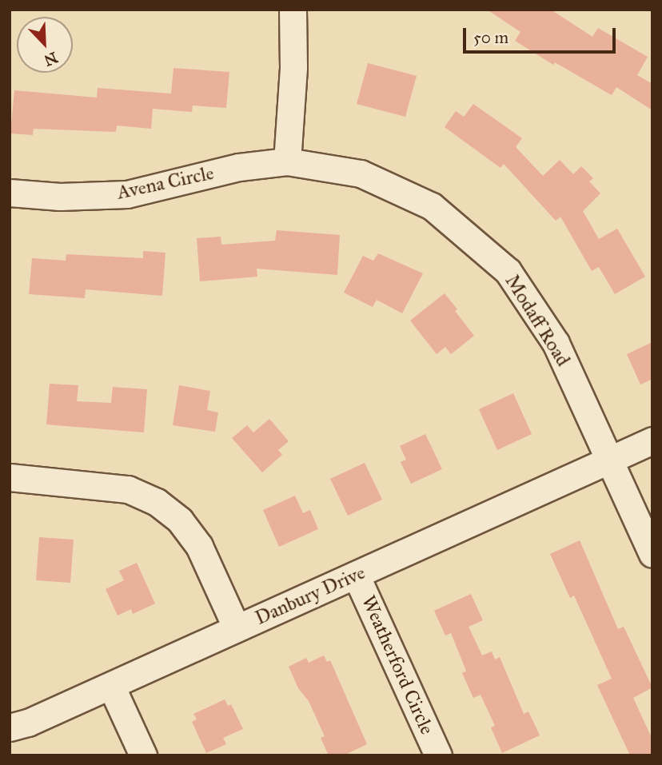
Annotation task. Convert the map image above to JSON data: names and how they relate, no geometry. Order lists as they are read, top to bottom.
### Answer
{
  "streets": {
    "street": [
      "Avena Circle",
      "Modaff Road",
      "Danbury Drive",
      "Weatherford Circle"
    ]
  },
  "crossings": [
    ["Avena Circle", "Modaff Road"],
    ["Modaff Road", "Danbury Drive"],
    ["Danbury Drive", "Weatherford Circle"]
  ],
  "scale_bar": "50 m",
  "north": "bottom right"
}
